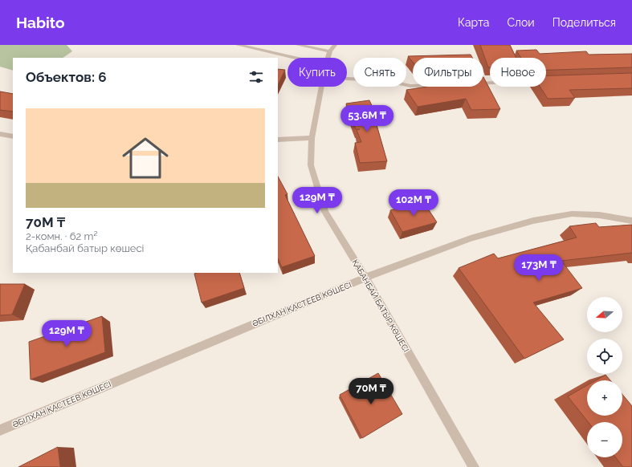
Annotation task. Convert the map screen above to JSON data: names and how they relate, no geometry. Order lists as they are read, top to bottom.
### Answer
{
  "streets": {
    "street": ["ӘБІЛХАН ҚАСТЕЕВ КӨШЕСІ", "ҚАБАНБАЙ БАТЫР КӨШЕСІ"]
  },
  "crossings": [
    ["ӘБІЛХАН ҚАСТЕЕВ КӨШЕСІ", "ҚАБАНБАЙ БАТЫР КӨШЕСІ"]
  ],
  "north": "left",
  "page": {
    "header": "Habito",
    "nav": ["Карта", "Слои", "Поделиться"],
    "chip": [
      "Купить",
      "Снять",
      "Фильтры",
      "Новое"
    ],
    "heading": "Объектов: 6",
    "list": [
      {
        "name": "70M ₸",
        "note": "2-комн. · 62 m² · Қабанбай батыр көшесі"
      }
    ],
    "price": [
      "53.6M ₸",
      "129M ₸",
      "102M ₸",
      "173M ₸",
      "129M ₸",
      "70M ₸"
    ],
    "map_buttons": ["+", "−"]
  }
}
